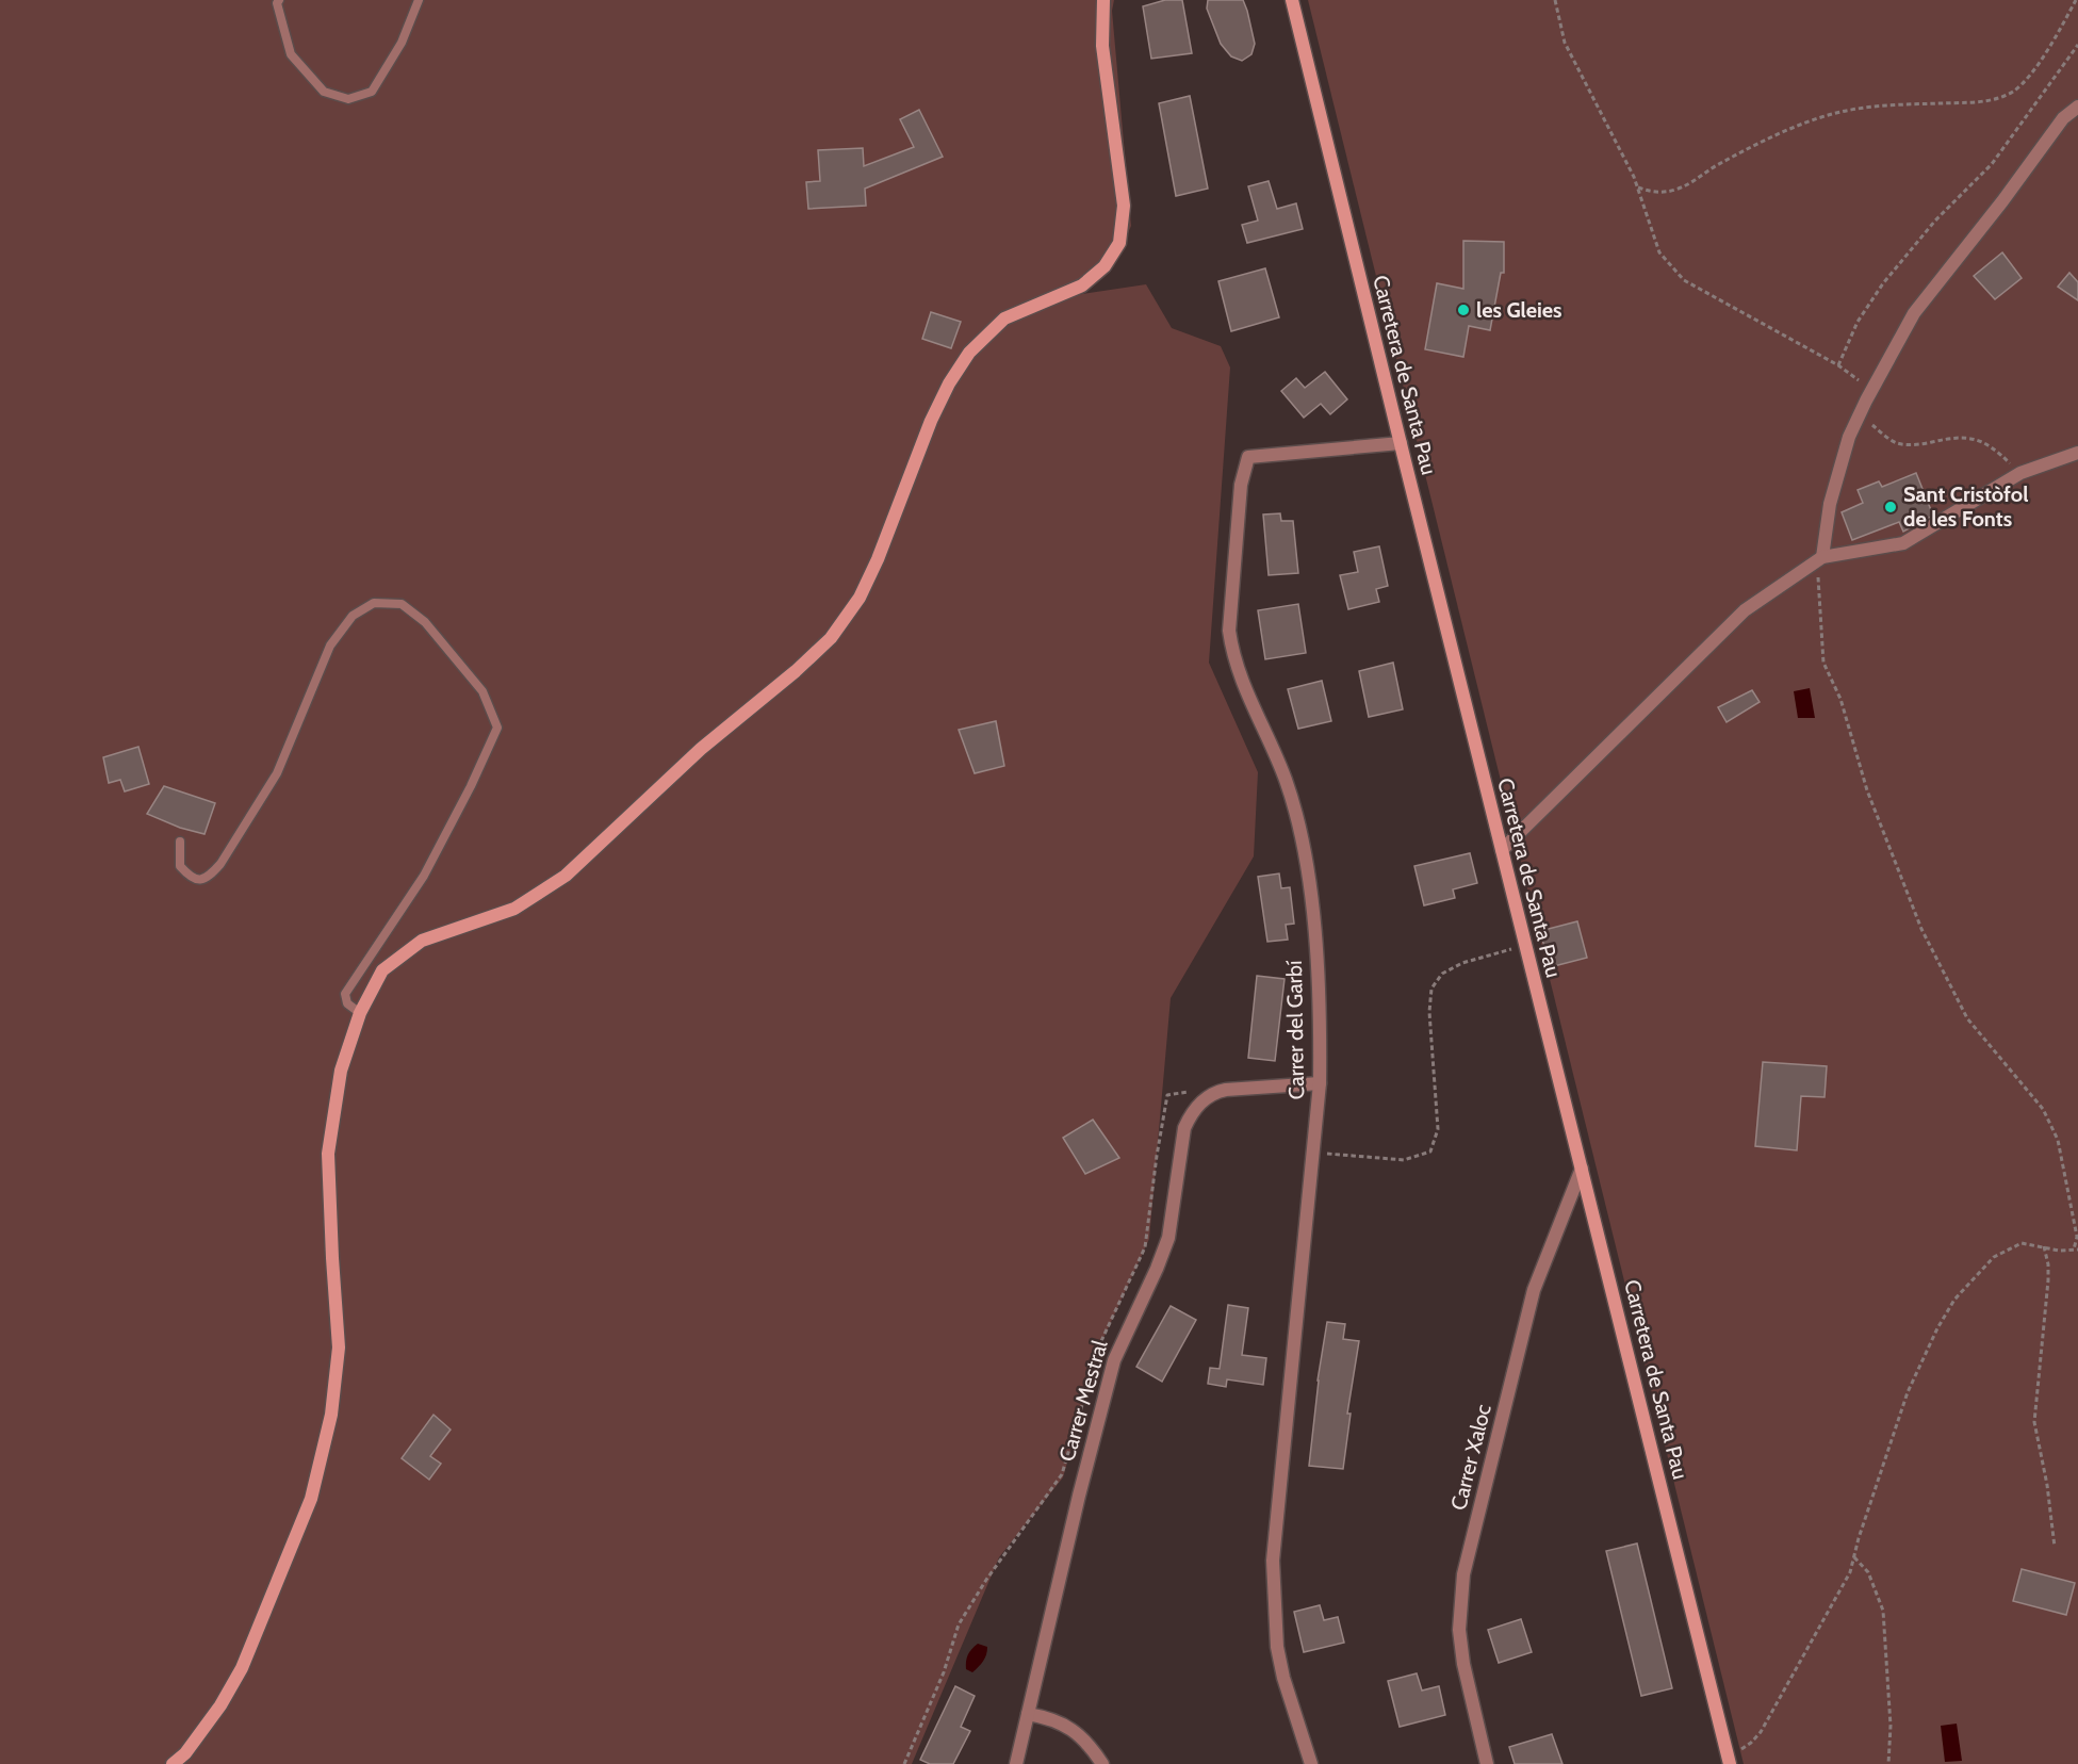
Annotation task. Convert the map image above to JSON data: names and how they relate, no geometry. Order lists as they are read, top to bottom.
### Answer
{
  "streets": {
    "street": [
      "Carretera de Santa Pau",
      "Carrer del Garbí",
      "Carrer Mestral",
      "Carrer Xaloc"
    ]
  },
  "crossings": [
    ["Carretera de Santa Pau", "Carrer del Garbí"],
    ["Carretera de Santa Pau", "Carrer Xaloc"]
  ],
  "places": ["les Gleies", "Sant Cristòfol de les Fonts"]
}
